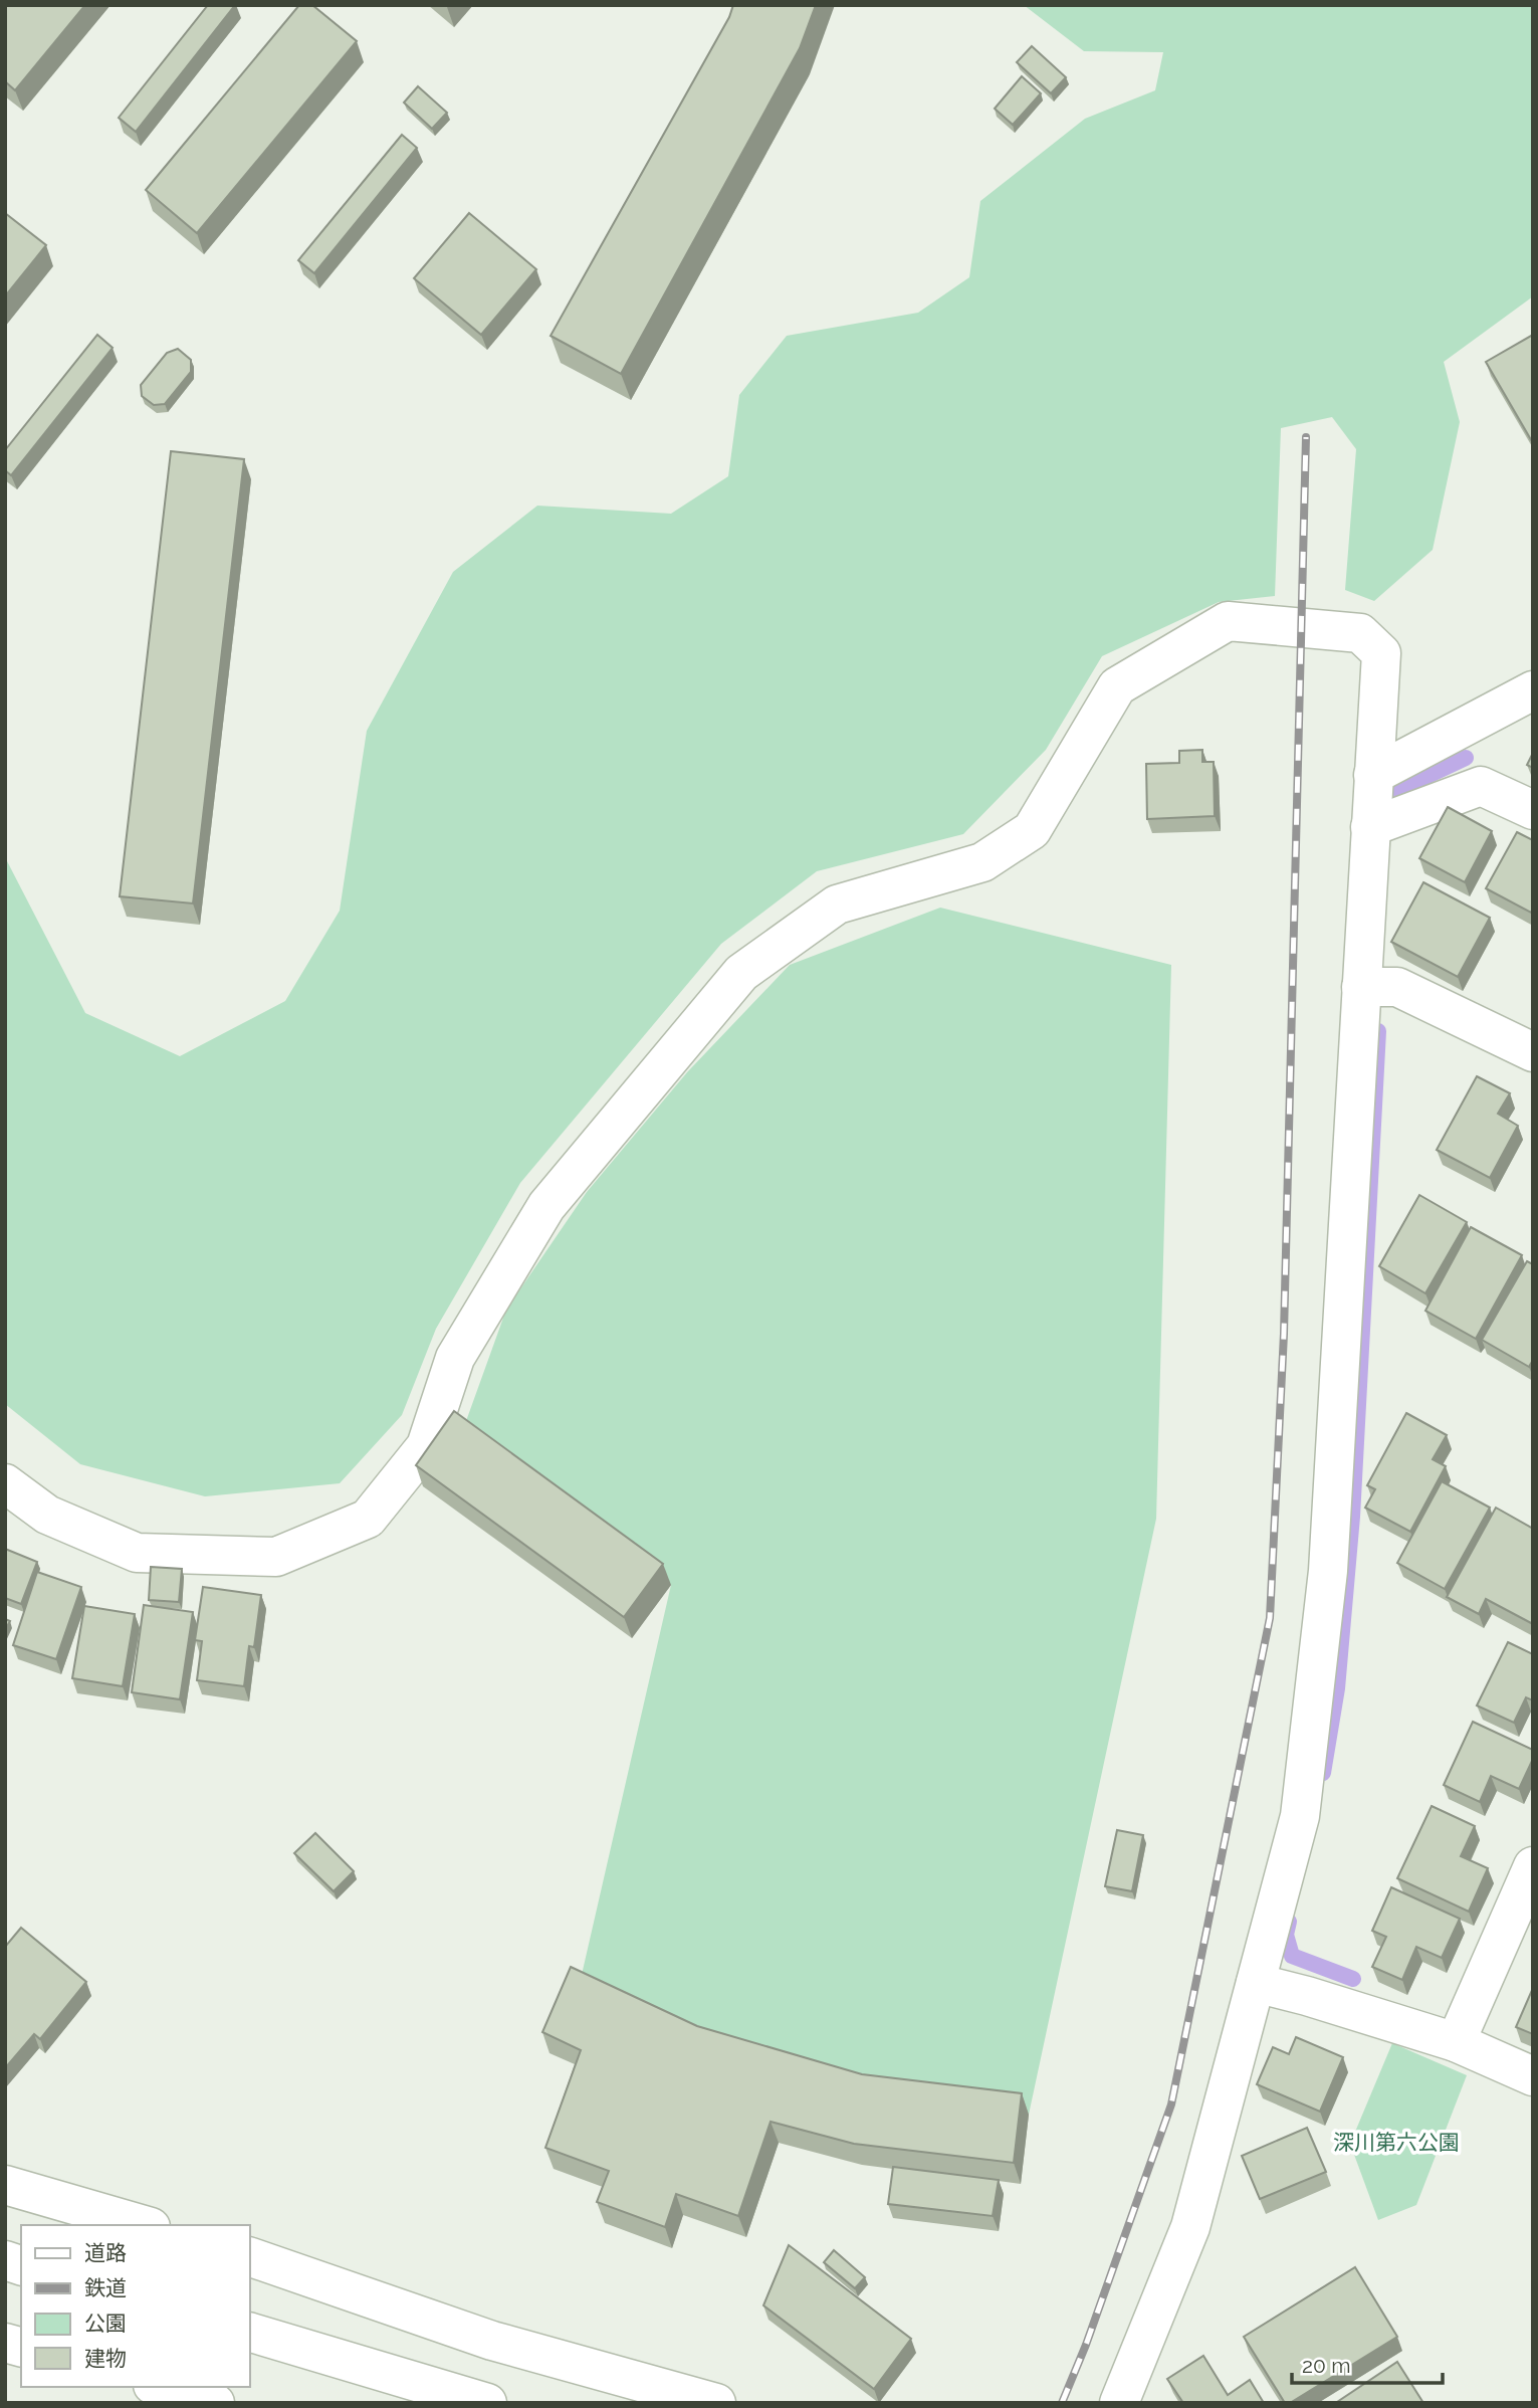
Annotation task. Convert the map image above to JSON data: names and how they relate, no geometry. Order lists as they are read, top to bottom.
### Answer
{
  "parks": ["深川第六公園"],
  "legend": [
    "道路",
    "鉄道",
    "公園",
    "建物"
  ],
  "scale_bar": "20 m"
}
